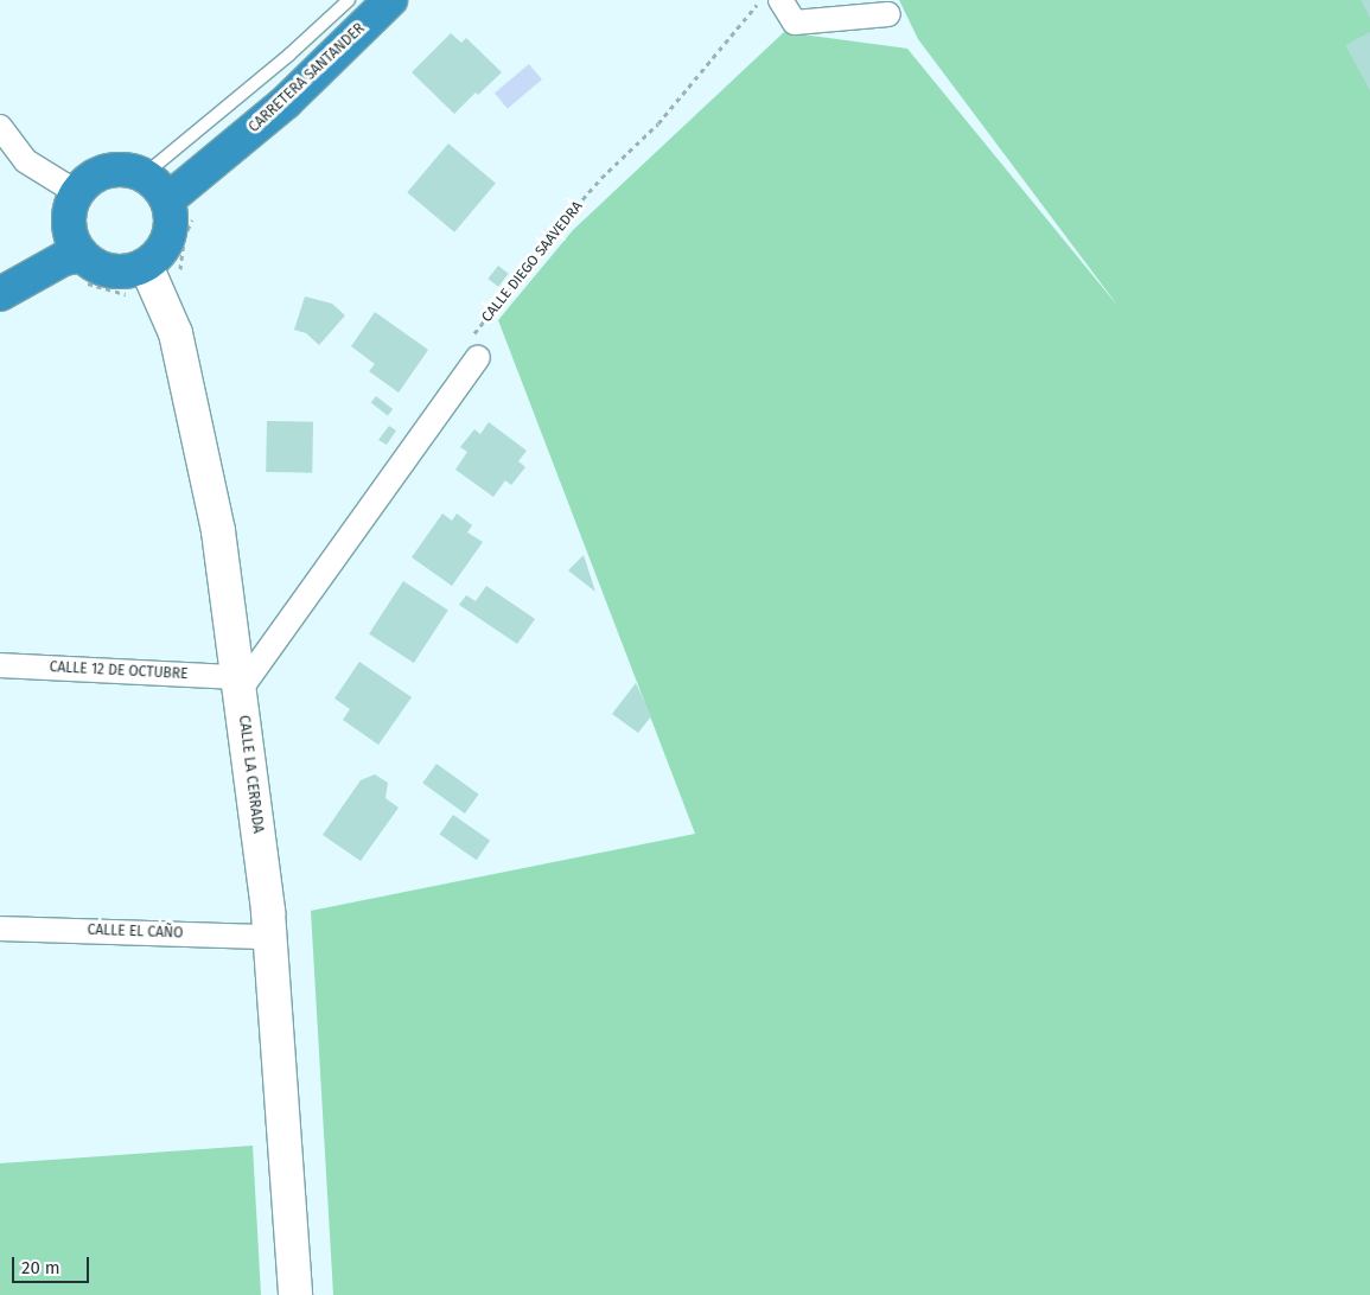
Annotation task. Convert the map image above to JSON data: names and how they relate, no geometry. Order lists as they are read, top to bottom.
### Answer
{
  "streets": {
    "highway": ["CARRETERA SANTANDER"],
    "street": ["CALLE 12 DE OCTUBRE", "CALLE LA CERRADA", "CALLE EL CAÑO"],
    "path": ["CALLE DIEGO SAAVEDRA"]
  },
  "crossings": [
    ["CARRETERA SANTANDER", "CALLE LA CERRADA"],
    ["CALLE 12 DE OCTUBRE", "CALLE LA CERRADA"],
    ["CALLE LA CERRADA", "CALLE EL CAÑO"]
  ],
  "scale_bar": "20 m"
}
